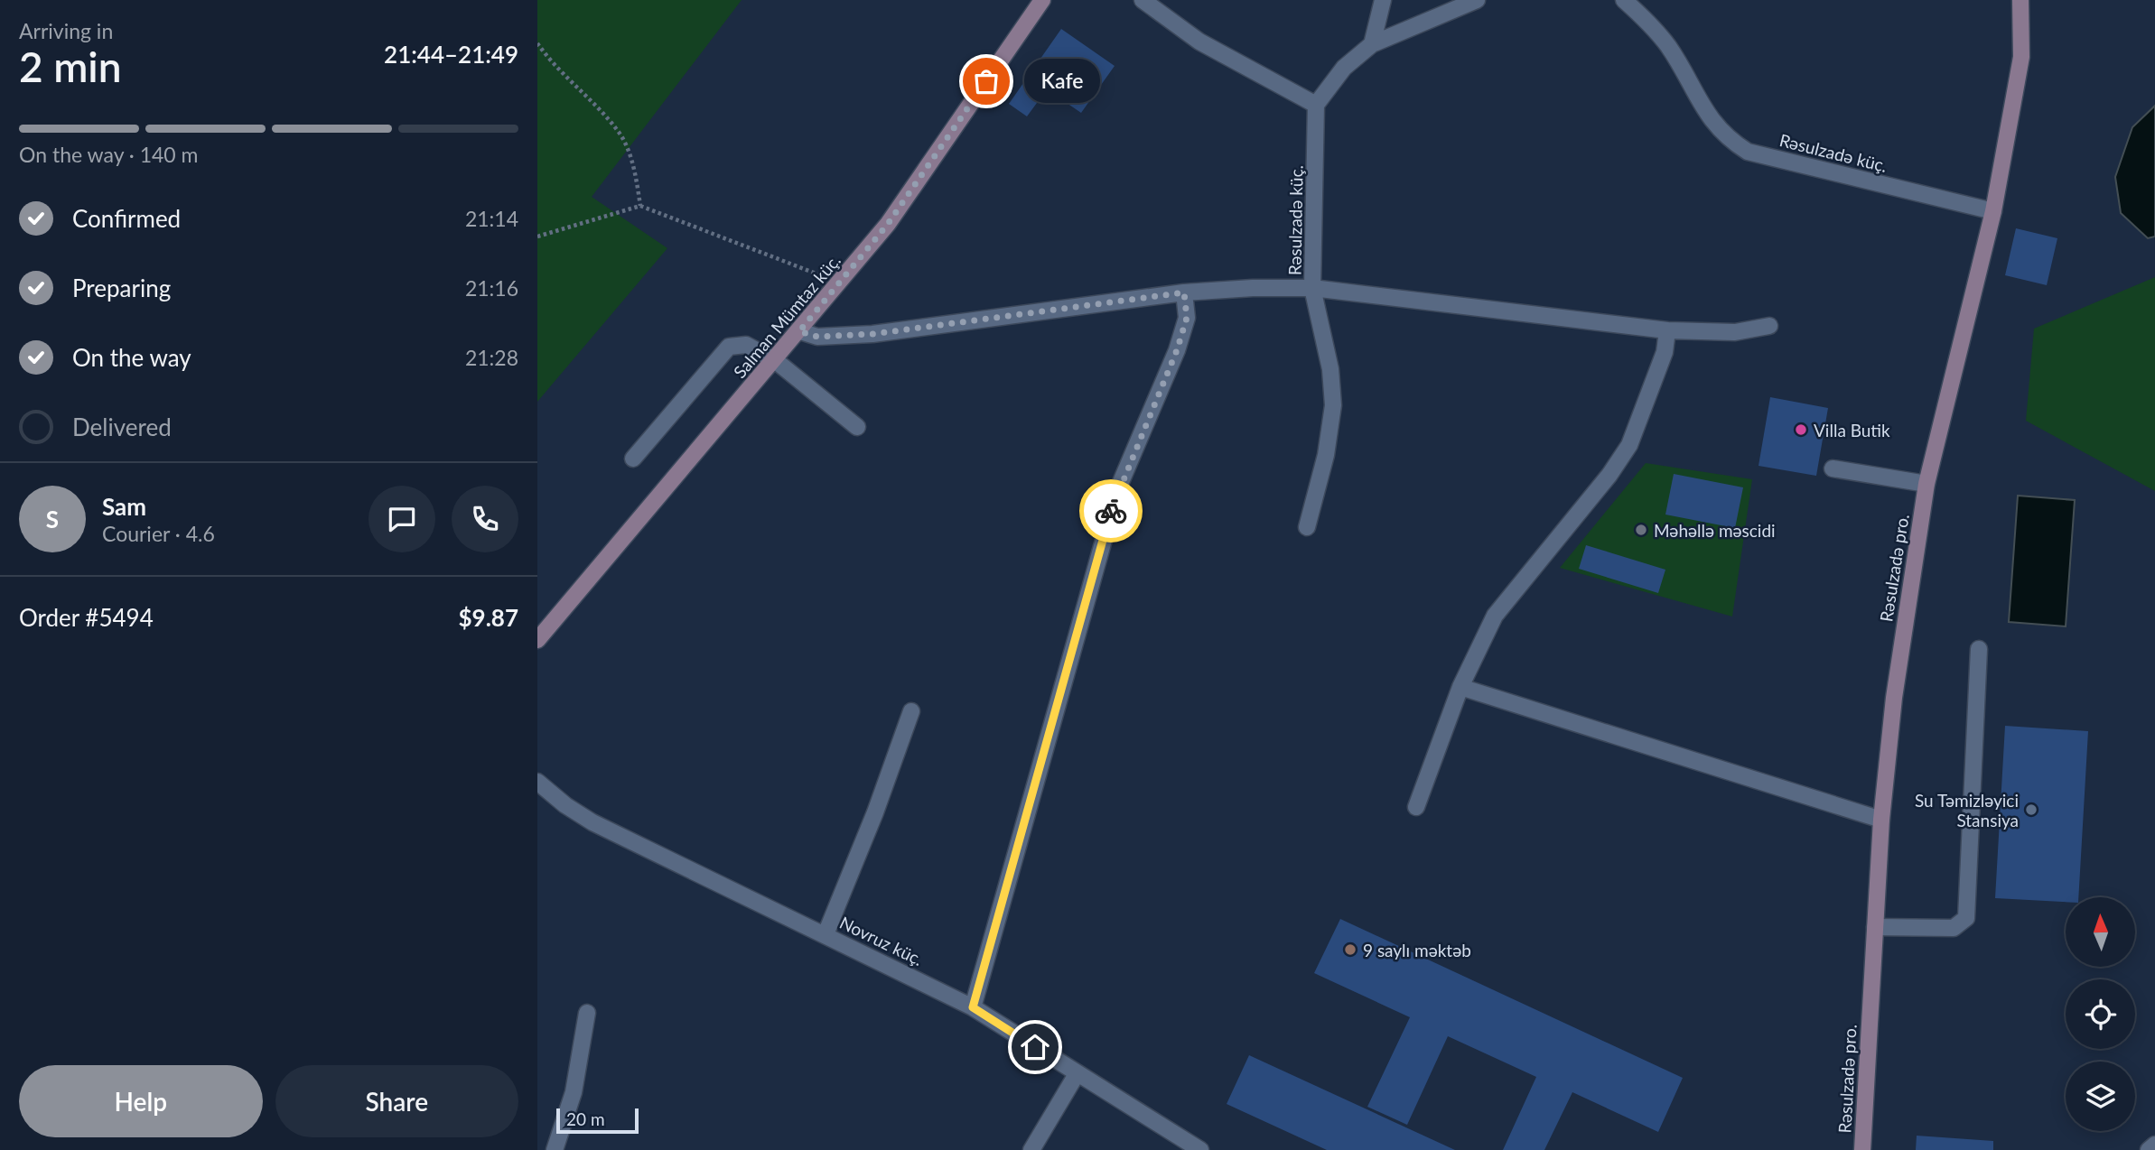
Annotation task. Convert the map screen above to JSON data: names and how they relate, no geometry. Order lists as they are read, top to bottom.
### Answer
{
  "streets": {
    "street": [
      "Rəsulzadə küç.",
      "Salman Mümtaz küç.",
      "Rəsulzadə pro.",
      "Novruz küç."
    ]
  },
  "crossings": [
    ["Rəsulzadə küç.", "Rəsulzadə pro."]
  ],
  "places": [
    "Kafe",
    "Villa Butik",
    "Məhəllə məscidi",
    "Su Təmizləyici Stansiya",
    "9 saylı məktəb"
  ],
  "scale_bar": "20 m",
  "north": "top",
  "page": {
    "heading": ["2 min", "Arriving in", "21:44–21:49"],
    "panel": [
      "Sam",
      "Courier · 4.6",
      "Order #5494",
      "$9.87"
    ],
    "bubble": "Kafe",
    "bar": "On the way · 140 m",
    "list": [
      ["Confirmed", "21:14"],
      ["Preparing", "21:16"],
      ["On the way", "21:28"],
      "Delivered"
    ],
    "round": "S",
    "buttons": ["Help", "Share"],
    "scale": "20 m"
  }
}
